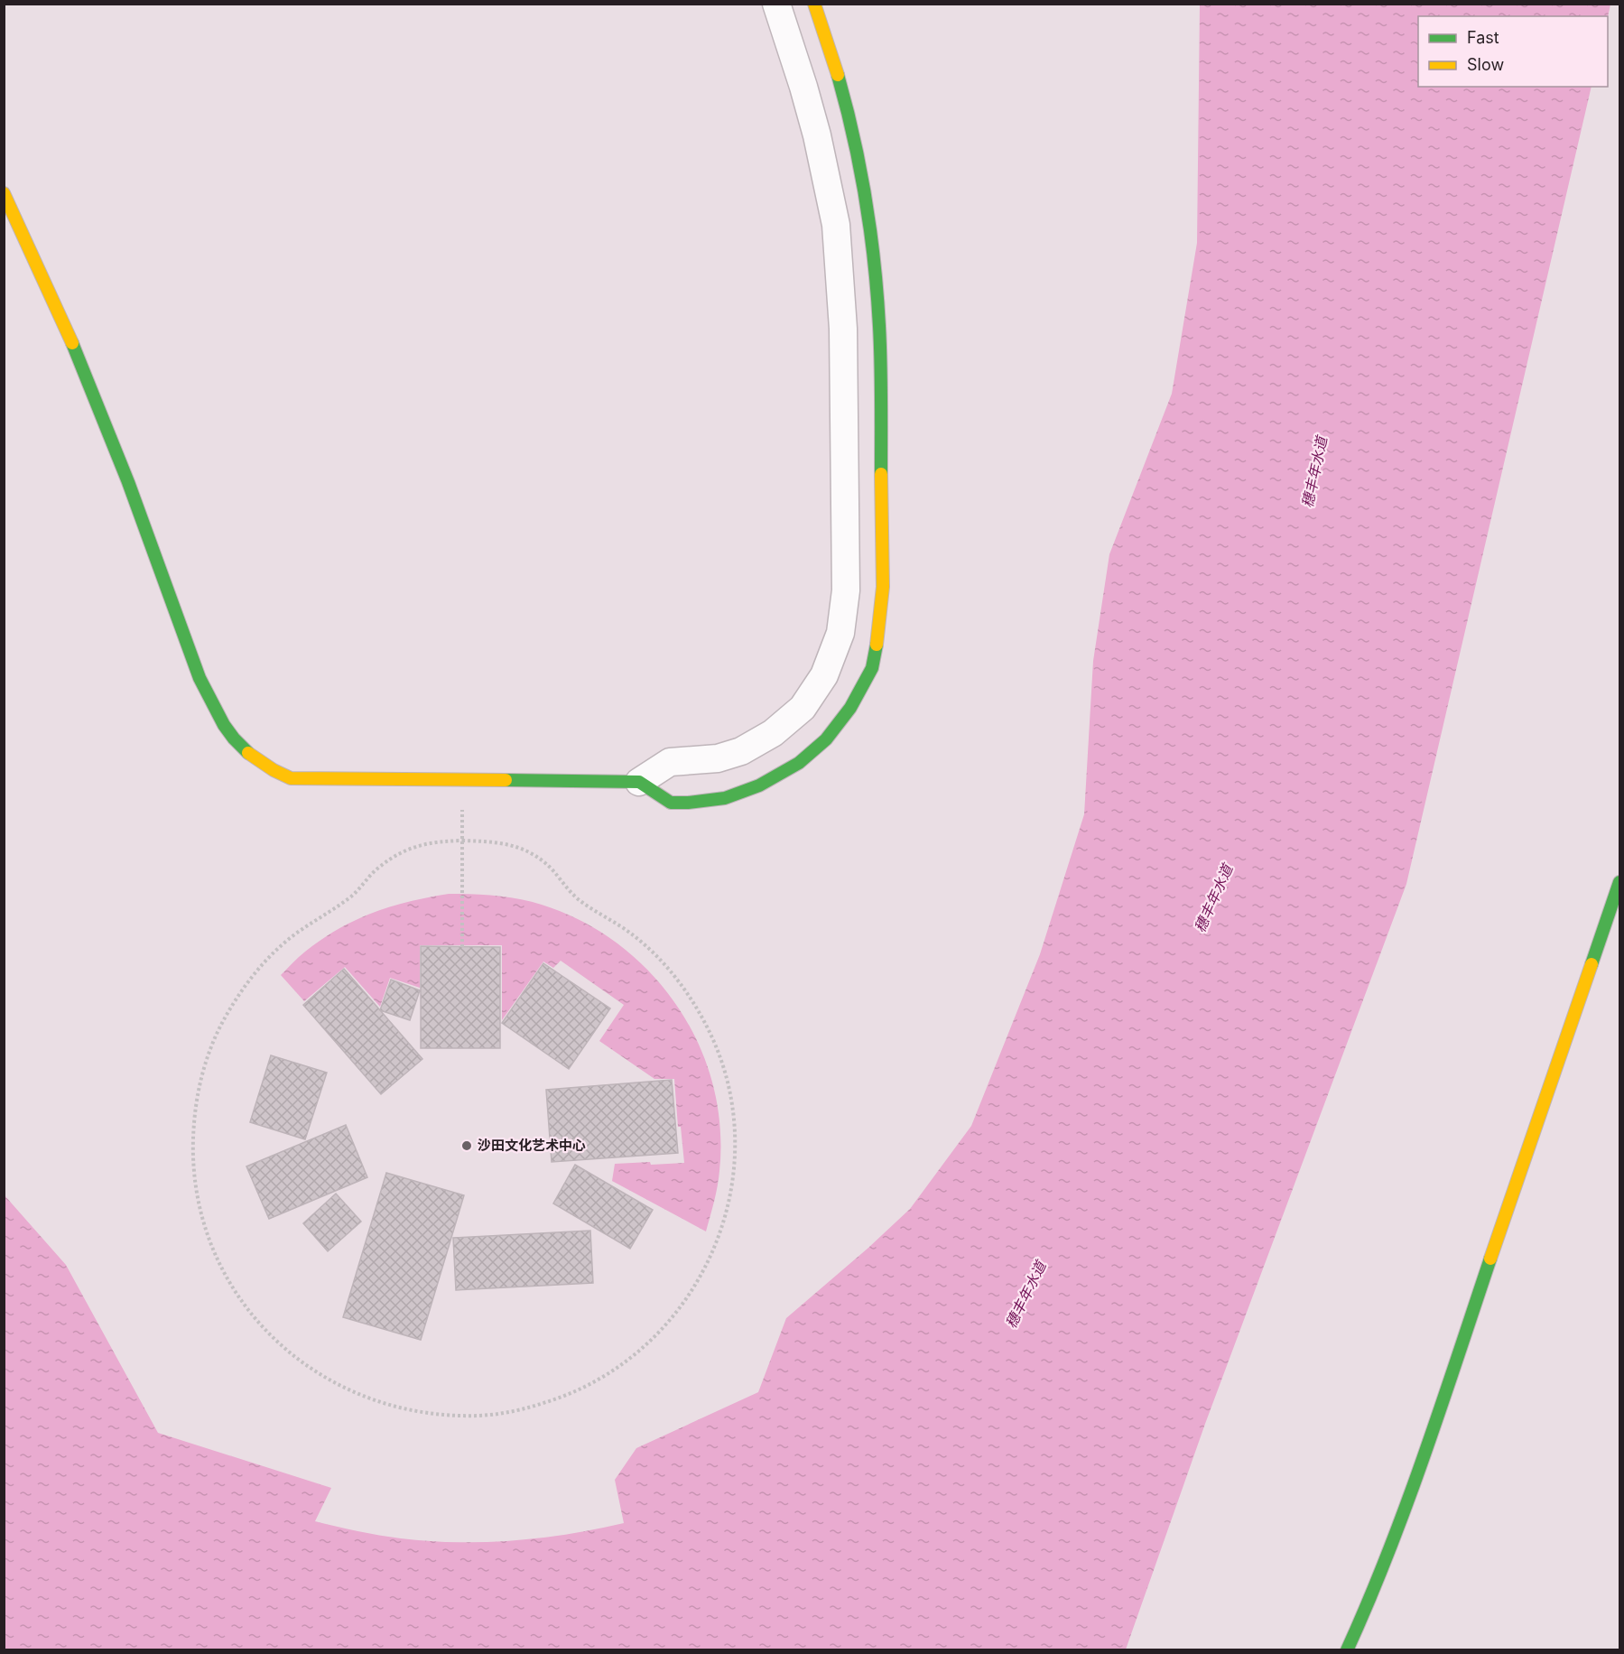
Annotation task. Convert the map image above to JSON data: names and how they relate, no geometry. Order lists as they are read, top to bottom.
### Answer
{
  "water": ["穗丰年水道"],
  "places": ["沙田文化艺术中心"],
  "legend": ["Fast", "Slow"]
}
